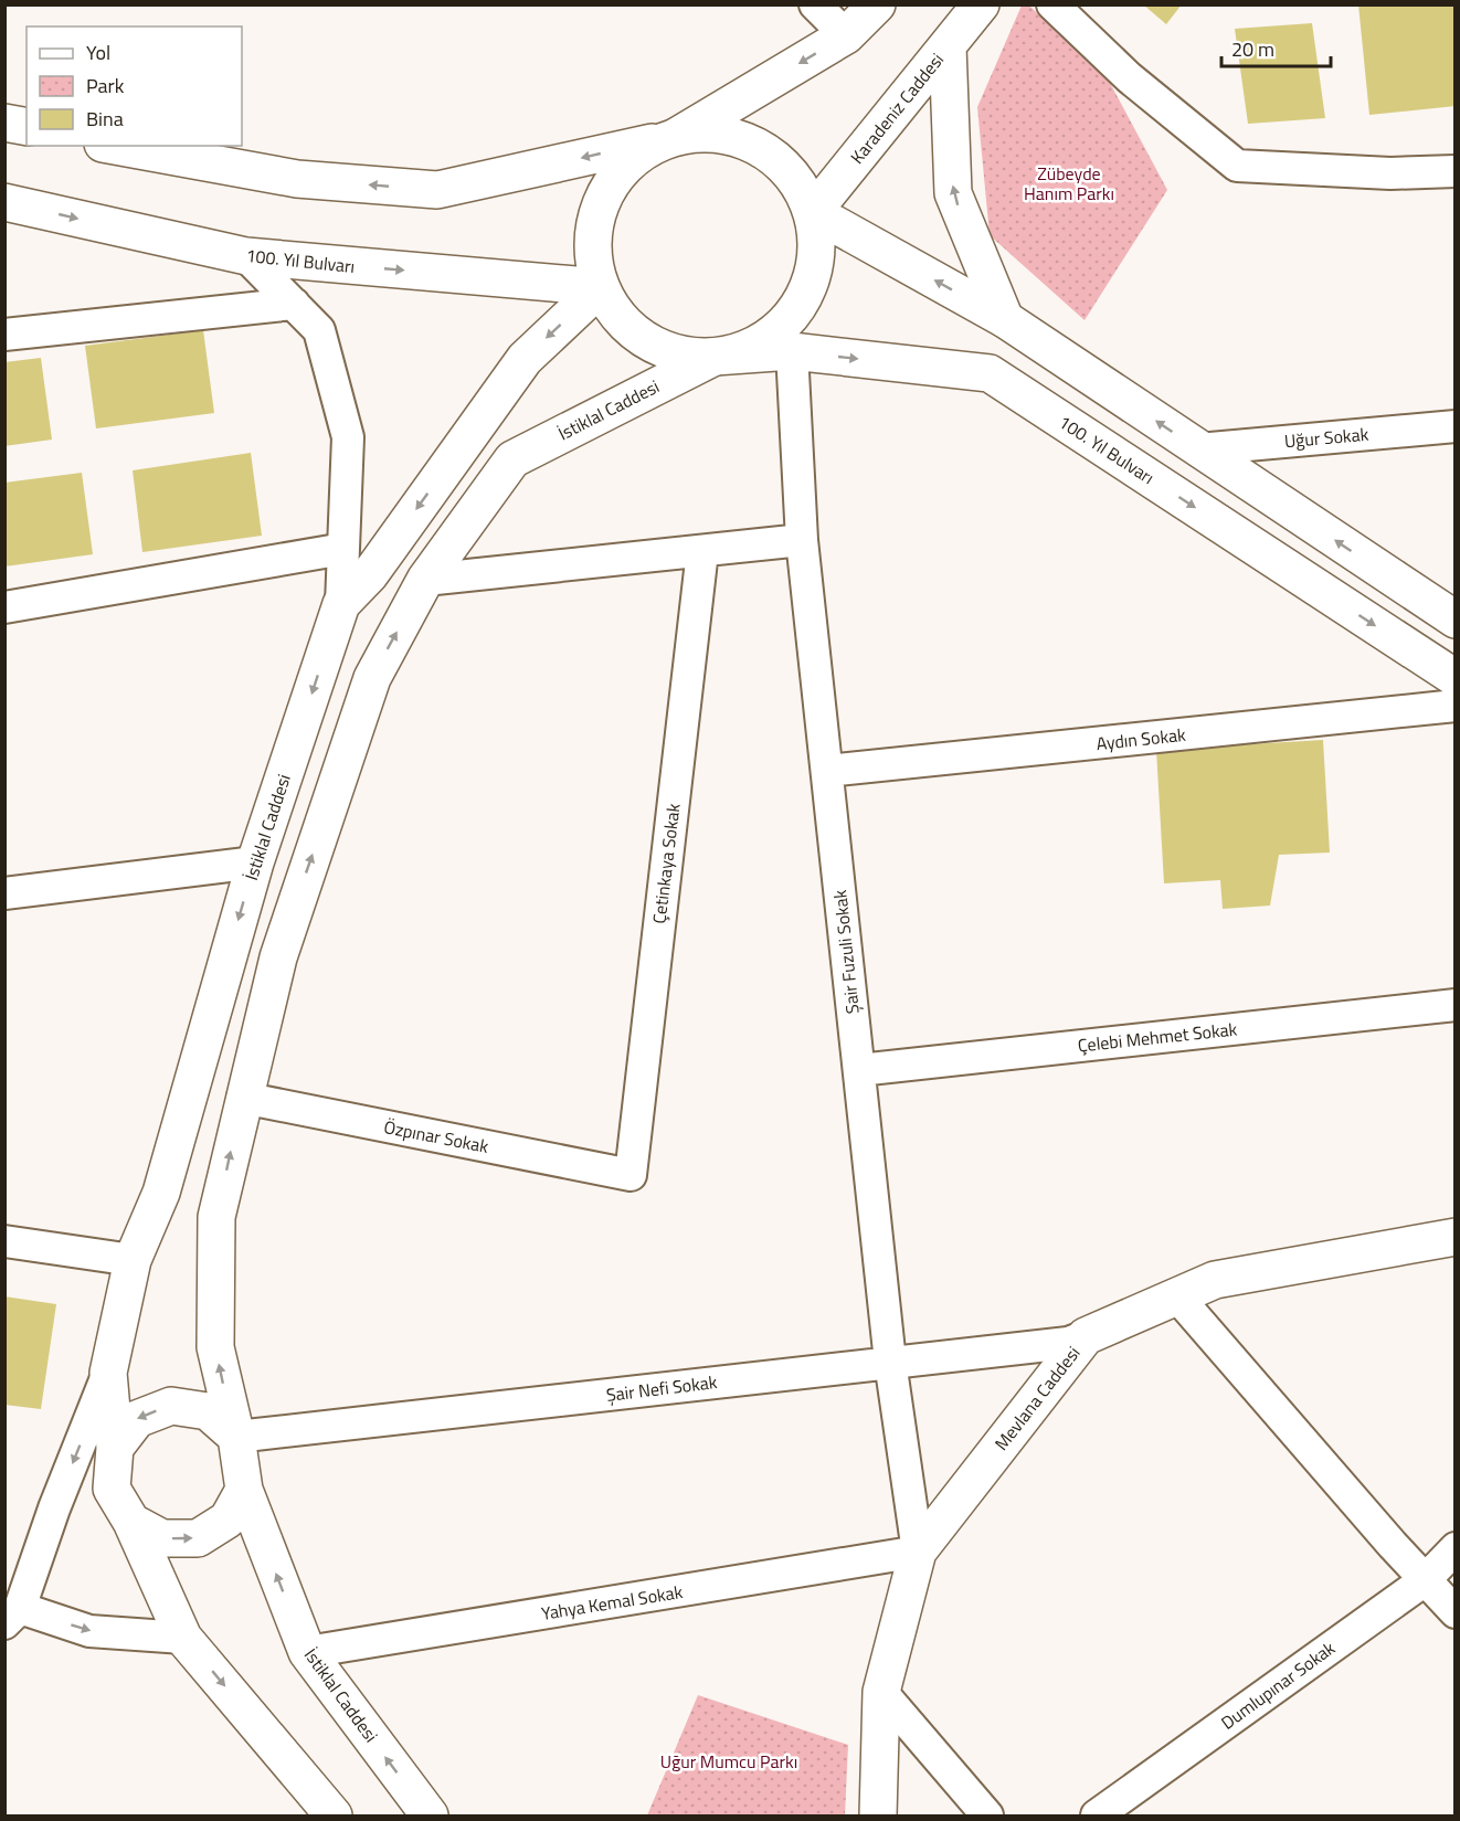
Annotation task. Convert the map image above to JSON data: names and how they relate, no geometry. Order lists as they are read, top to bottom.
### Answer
{
  "streets": {
    "main road": [
      "Karadeniz Caddesi",
      "100. Yıl Bulvarı",
      "İstiklal Caddesi",
      "Mevlana Caddesi"
    ],
    "street": [
      "Uğur Sokak",
      "Aydın Sokak",
      "Çetinkaya Sokak",
      "Şair Fuzuli Sokak",
      "Çelebi Mehmet Sokak",
      "Özpınar Sokak",
      "Şair Nefi Sokak",
      "Yahya Kemal Sokak",
      "Dumlupınar Sokak"
    ]
  },
  "crossings": [
    ["Karadeniz Caddesi", "100. Yıl Bulvarı"],
    ["Karadeniz Caddesi", "İstiklal Caddesi"],
    ["100. Yıl Bulvarı", "İstiklal Caddesi"],
    ["100. Yıl Bulvarı", "Şair Fuzuli Sokak"],
    ["İstiklal Caddesi", "Özpınar Sokak"],
    ["İstiklal Caddesi", "Şair Nefi Sokak"],
    ["İstiklal Caddesi", "Yahya Kemal Sokak"],
    ["Aydın Sokak", "Şair Fuzuli Sokak"],
    ["Çetinkaya Sokak", "Özpınar Sokak"],
    ["Şair Fuzuli Sokak", "Çelebi Mehmet Sokak"],
    ["Şair Fuzuli Sokak", "Şair Nefi Sokak"],
    ["Şair Fuzuli Sokak", "Mevlana Caddesi"],
    ["Şair Fuzuli Sokak", "Yahya Kemal Sokak"],
    ["Şair Nefi Sokak", "Mevlana Caddesi"],
    ["Mevlana Caddesi", "Yahya Kemal Sokak"]
  ],
  "parks": ["Zübeyde Hanım Parkı", "Uğur Mumcu Parkı"],
  "legend": ["Yol", "Park", "Bina"],
  "scale_bar": "20 m"
}
